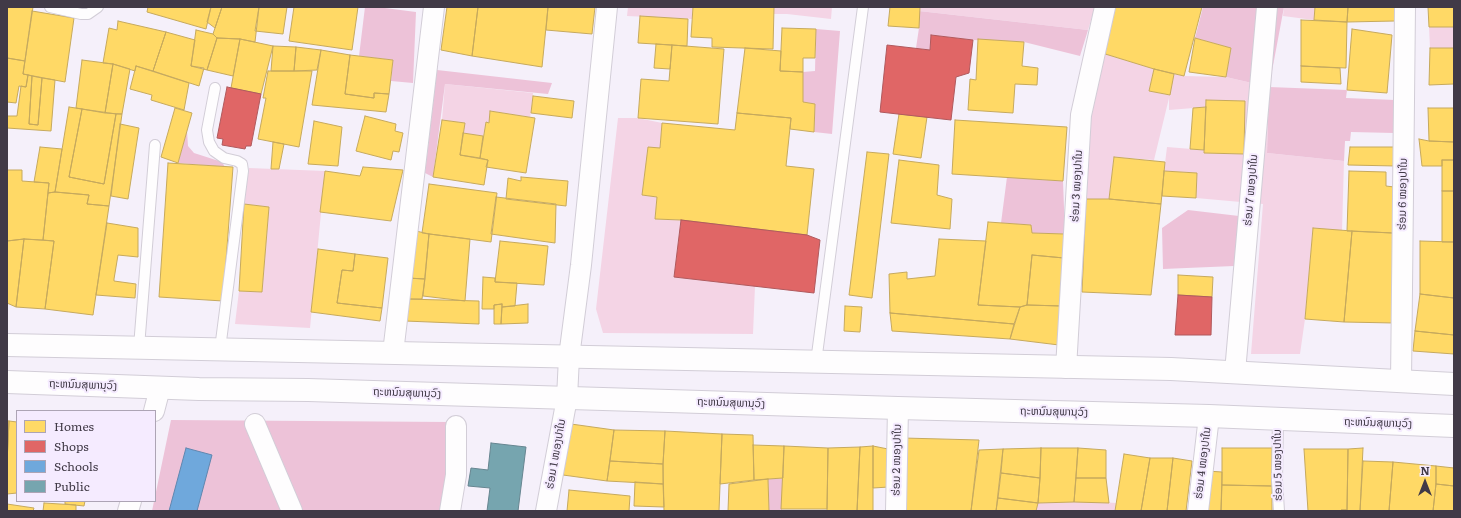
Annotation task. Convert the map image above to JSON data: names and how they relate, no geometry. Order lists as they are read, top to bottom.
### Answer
{
  "streets": {
    "highway": ["ຖະຫນົນສຸພານຸວົງ"],
    "street": [
      "ຮ່ອມ 3 ໜອງປາໃນ",
      "ຮ່ອມ 7 ໜອງປາໃນ",
      "ຮ່ອມ 6 ໜອງປາໃນ",
      "ຮ່ອມ 1 ໜອງປາໃນ",
      "ຮ່ອມ 2 ໜອງປາໃນ",
      "ຮ່ອມ 4 ໜອງປາໃນ"
    ],
    "lane": ["ຮ່ອມ 5 ໜອງປາໃນ"]
  },
  "crossings": [
    ["ຖະຫນົນສຸພານຸວົງ", "ຮ່ອມ 1 ໜອງປາໃນ"],
    ["ຖະຫນົນສຸພານຸວົງ", "ຮ່ອມ 2 ໜອງປາໃນ"],
    ["ຖະຫນົນສຸພານຸວົງ", "ຮ່ອມ 4 ໜອງປາໃນ"],
    ["ຖະຫນົນສຸພານຸວົງ", "ຮ່ອມ 5 ໜອງປາໃນ"]
  ],
  "legend": [
    "Homes",
    "Shops",
    "Schools",
    "Public"
  ],
  "north": "top"
}
